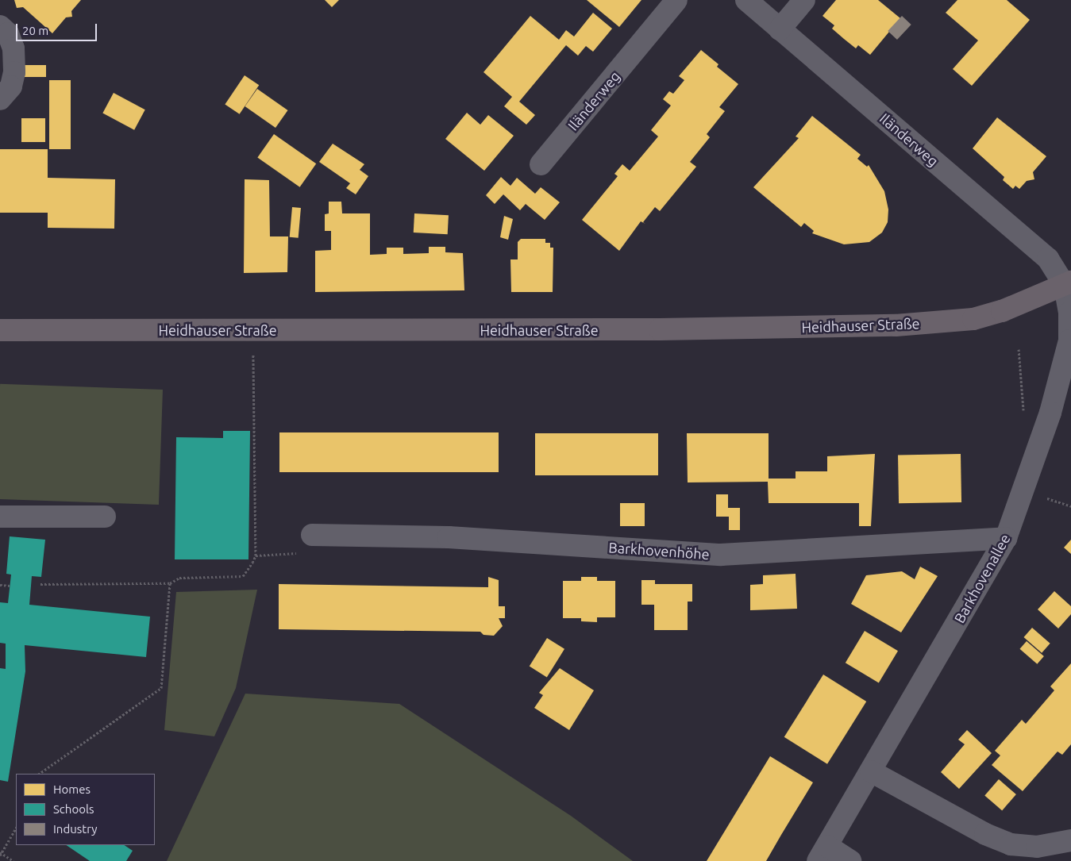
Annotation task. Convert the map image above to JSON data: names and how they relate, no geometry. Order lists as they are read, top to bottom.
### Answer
{
  "streets": {
    "main road": ["Heidhauser Straße"],
    "street": ["Iländerweg", "Barkhovenhöhe", "Barkhovenallee"]
  },
  "crossings": [
    ["Iländerweg", "Heidhauser Straße"],
    ["Iländerweg", "Barkhovenallee"],
    ["Heidhauser Straße", "Barkhovenallee"],
    ["Barkhovenhöhe", "Barkhovenallee"]
  ],
  "legend": ["Homes", "Schools", "Industry"],
  "scale_bar": "20 m"
}
